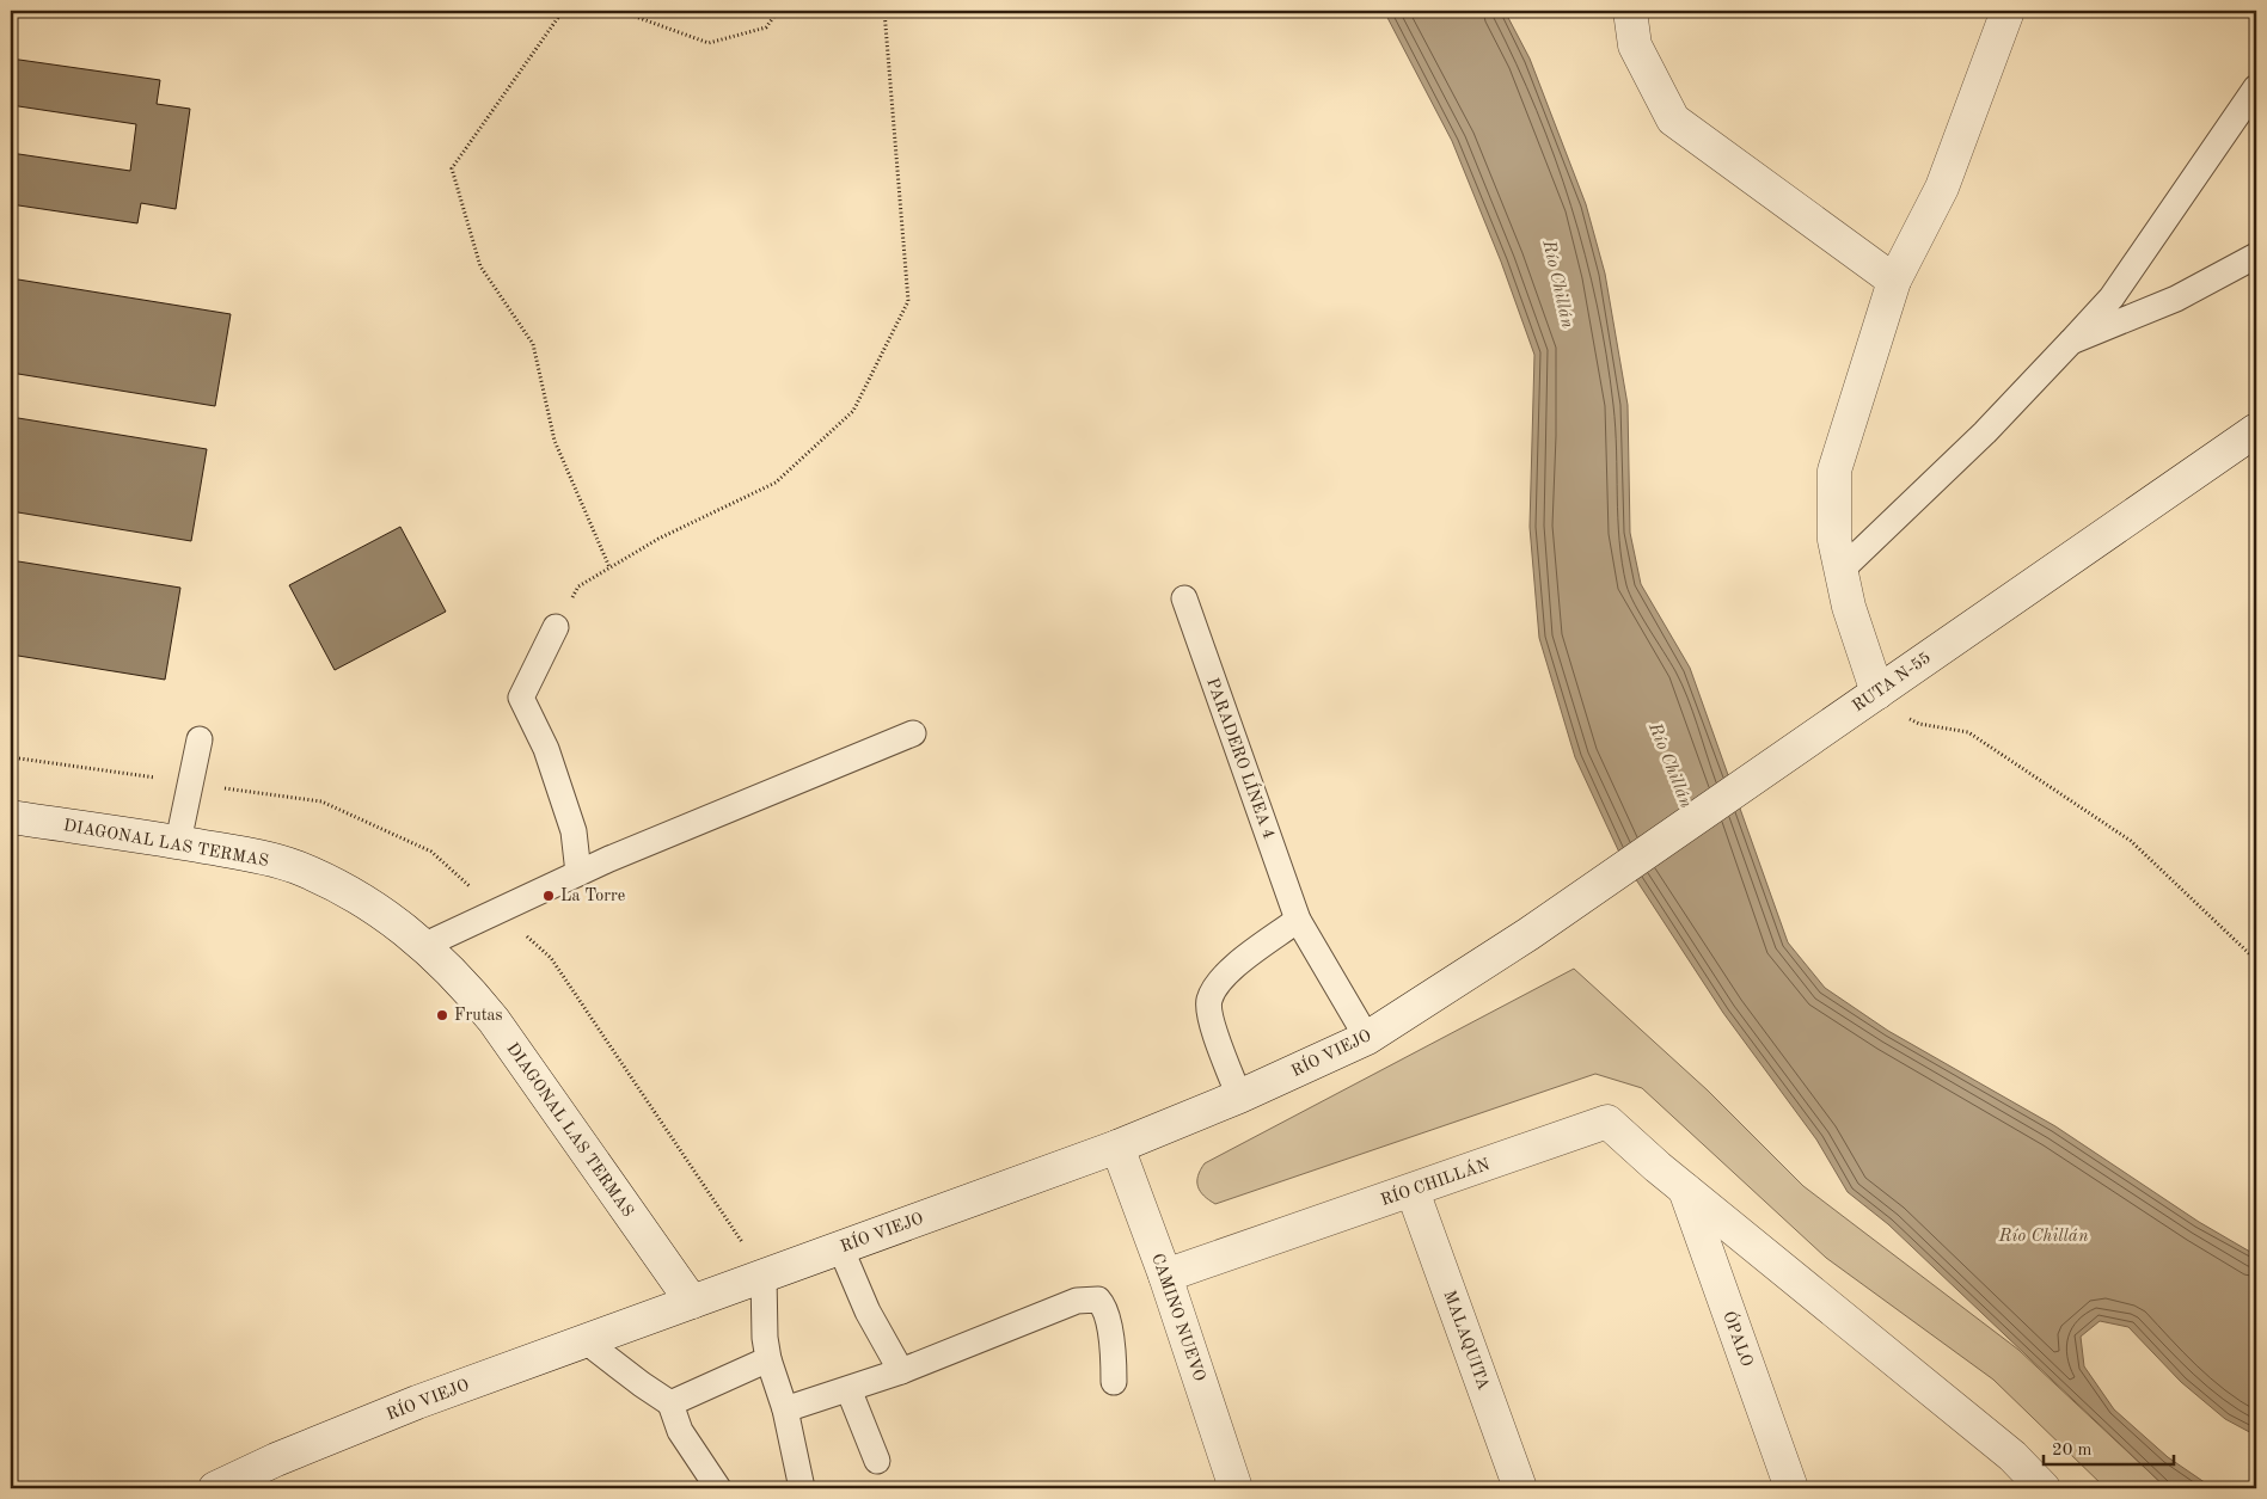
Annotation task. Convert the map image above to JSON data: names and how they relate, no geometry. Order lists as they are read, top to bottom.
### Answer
{
  "streets": {
    "main road": [
      "RUTA N-55",
      "DIAGONAL LAS TERMAS",
      "RÍO VIEJO",
      "RÍO CHILLÁN",
      "CAMINO NUEVO",
      "ÓPALO",
      "MALAQUITA"
    ],
    "lane": ["PARADERO LÍNEA 4"]
  },
  "crossings": [
    ["RUTA N-55", "RÍO VIEJO"],
    ["PARADERO LÍNEA 4", "RÍO VIEJO"],
    ["DIAGONAL LAS TERMAS", "RÍO VIEJO"],
    ["RÍO VIEJO", "CAMINO NUEVO"],
    ["RÍO CHILLÁN", "CAMINO NUEVO"],
    ["RÍO CHILLÁN", "ÓPALO"],
    ["RÍO CHILLÁN", "MALAQUITA"]
  ],
  "water": ["Río Chillán"],
  "places": ["La Torre", "Frutas"],
  "scale_bar": "20 m"
}
